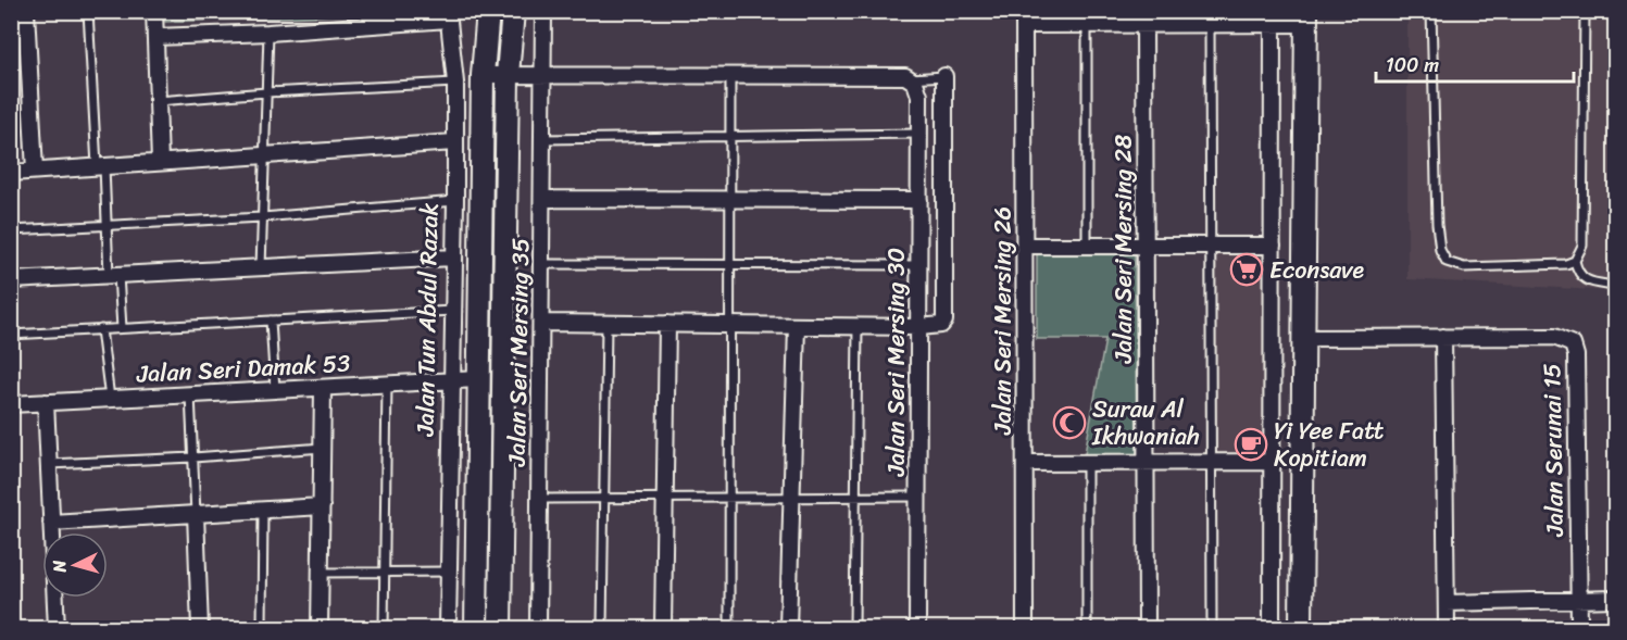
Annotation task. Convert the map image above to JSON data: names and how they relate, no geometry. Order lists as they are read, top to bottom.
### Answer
{
  "streets": {
    "street": [
      "Jalan Seri Mersing 28",
      "Jalan Tun Abdul Razak",
      "Jalan Seri Mersing 26",
      "Jalan Seri Mersing 35",
      "Jalan Seri Mersing 30",
      "Jalan Seri Damak 53",
      "Jalan Serunai 15"
    ]
  },
  "crossings": [
    ["Jalan Tun Abdul Razak", "Jalan Seri Damak 53"]
  ],
  "places": {
    "supermarket": ["Econsave"],
    "mosque": ["Surau Al Ikhwaniah"],
    "cafe": ["Yi Yee Fatt Kopitiam"]
  },
  "scale_bar": "100 m",
  "north": "left"
}
